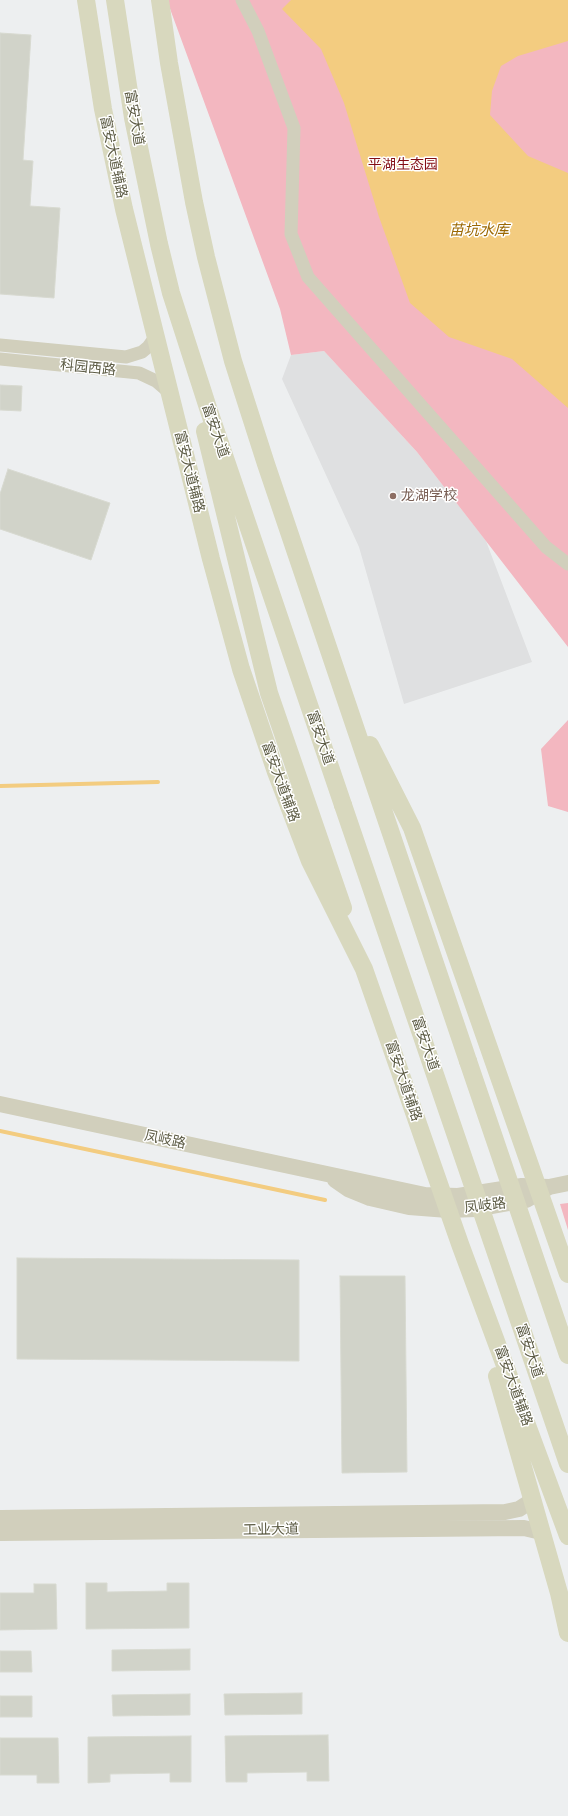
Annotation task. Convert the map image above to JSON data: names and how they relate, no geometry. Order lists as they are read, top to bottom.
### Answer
{
  "streets": {
    "main road": ["富安大道", "富安大道辅路"],
    "street": ["科园西路", "凤岐路", "工业大道"]
  },
  "crossings": [
    ["富安大道辅路", "科园西路"],
    ["富安大道辅路", "凤岐路"]
  ],
  "water": ["苗坑水库"],
  "parks": ["平湖生态园"],
  "places": ["龙湖学校"]
}
